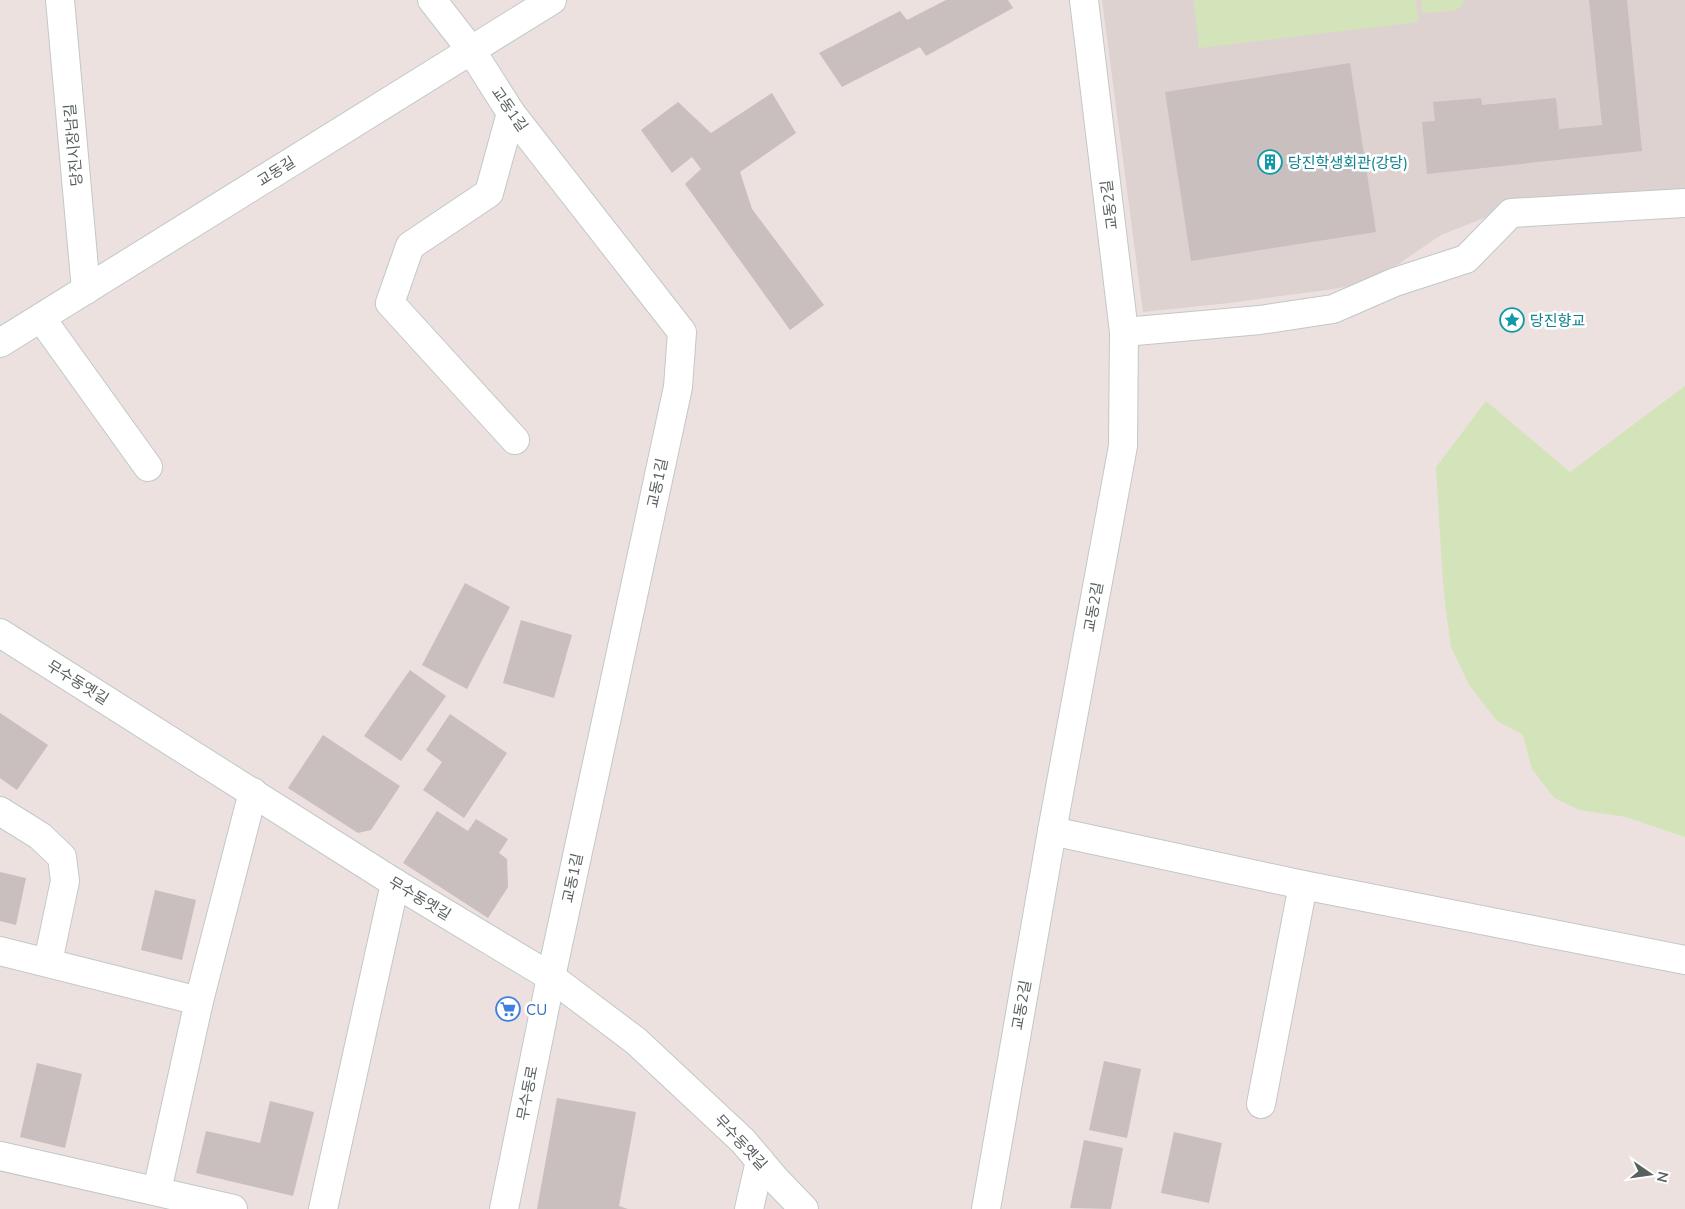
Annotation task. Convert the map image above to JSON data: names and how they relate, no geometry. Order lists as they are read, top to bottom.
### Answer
{
  "streets": {
    "street": [
      "교동1길",
      "당진시장남길",
      "교동길",
      "교동2길",
      "무수동옛길",
      "무수동로"
    ]
  },
  "crossings": [
    ["교동1길", "교동길"],
    ["교동1길", "무수동옛길"],
    ["교동1길", "무수동로"],
    ["당진시장남길", "교동길"],
    ["무수동옛길", "무수동로"]
  ],
  "places": {
    "building": ["당진학생회관(강당)"],
    "place": ["당진향교"],
    "supermarket": ["CU"]
  },
  "north": "right"
}
